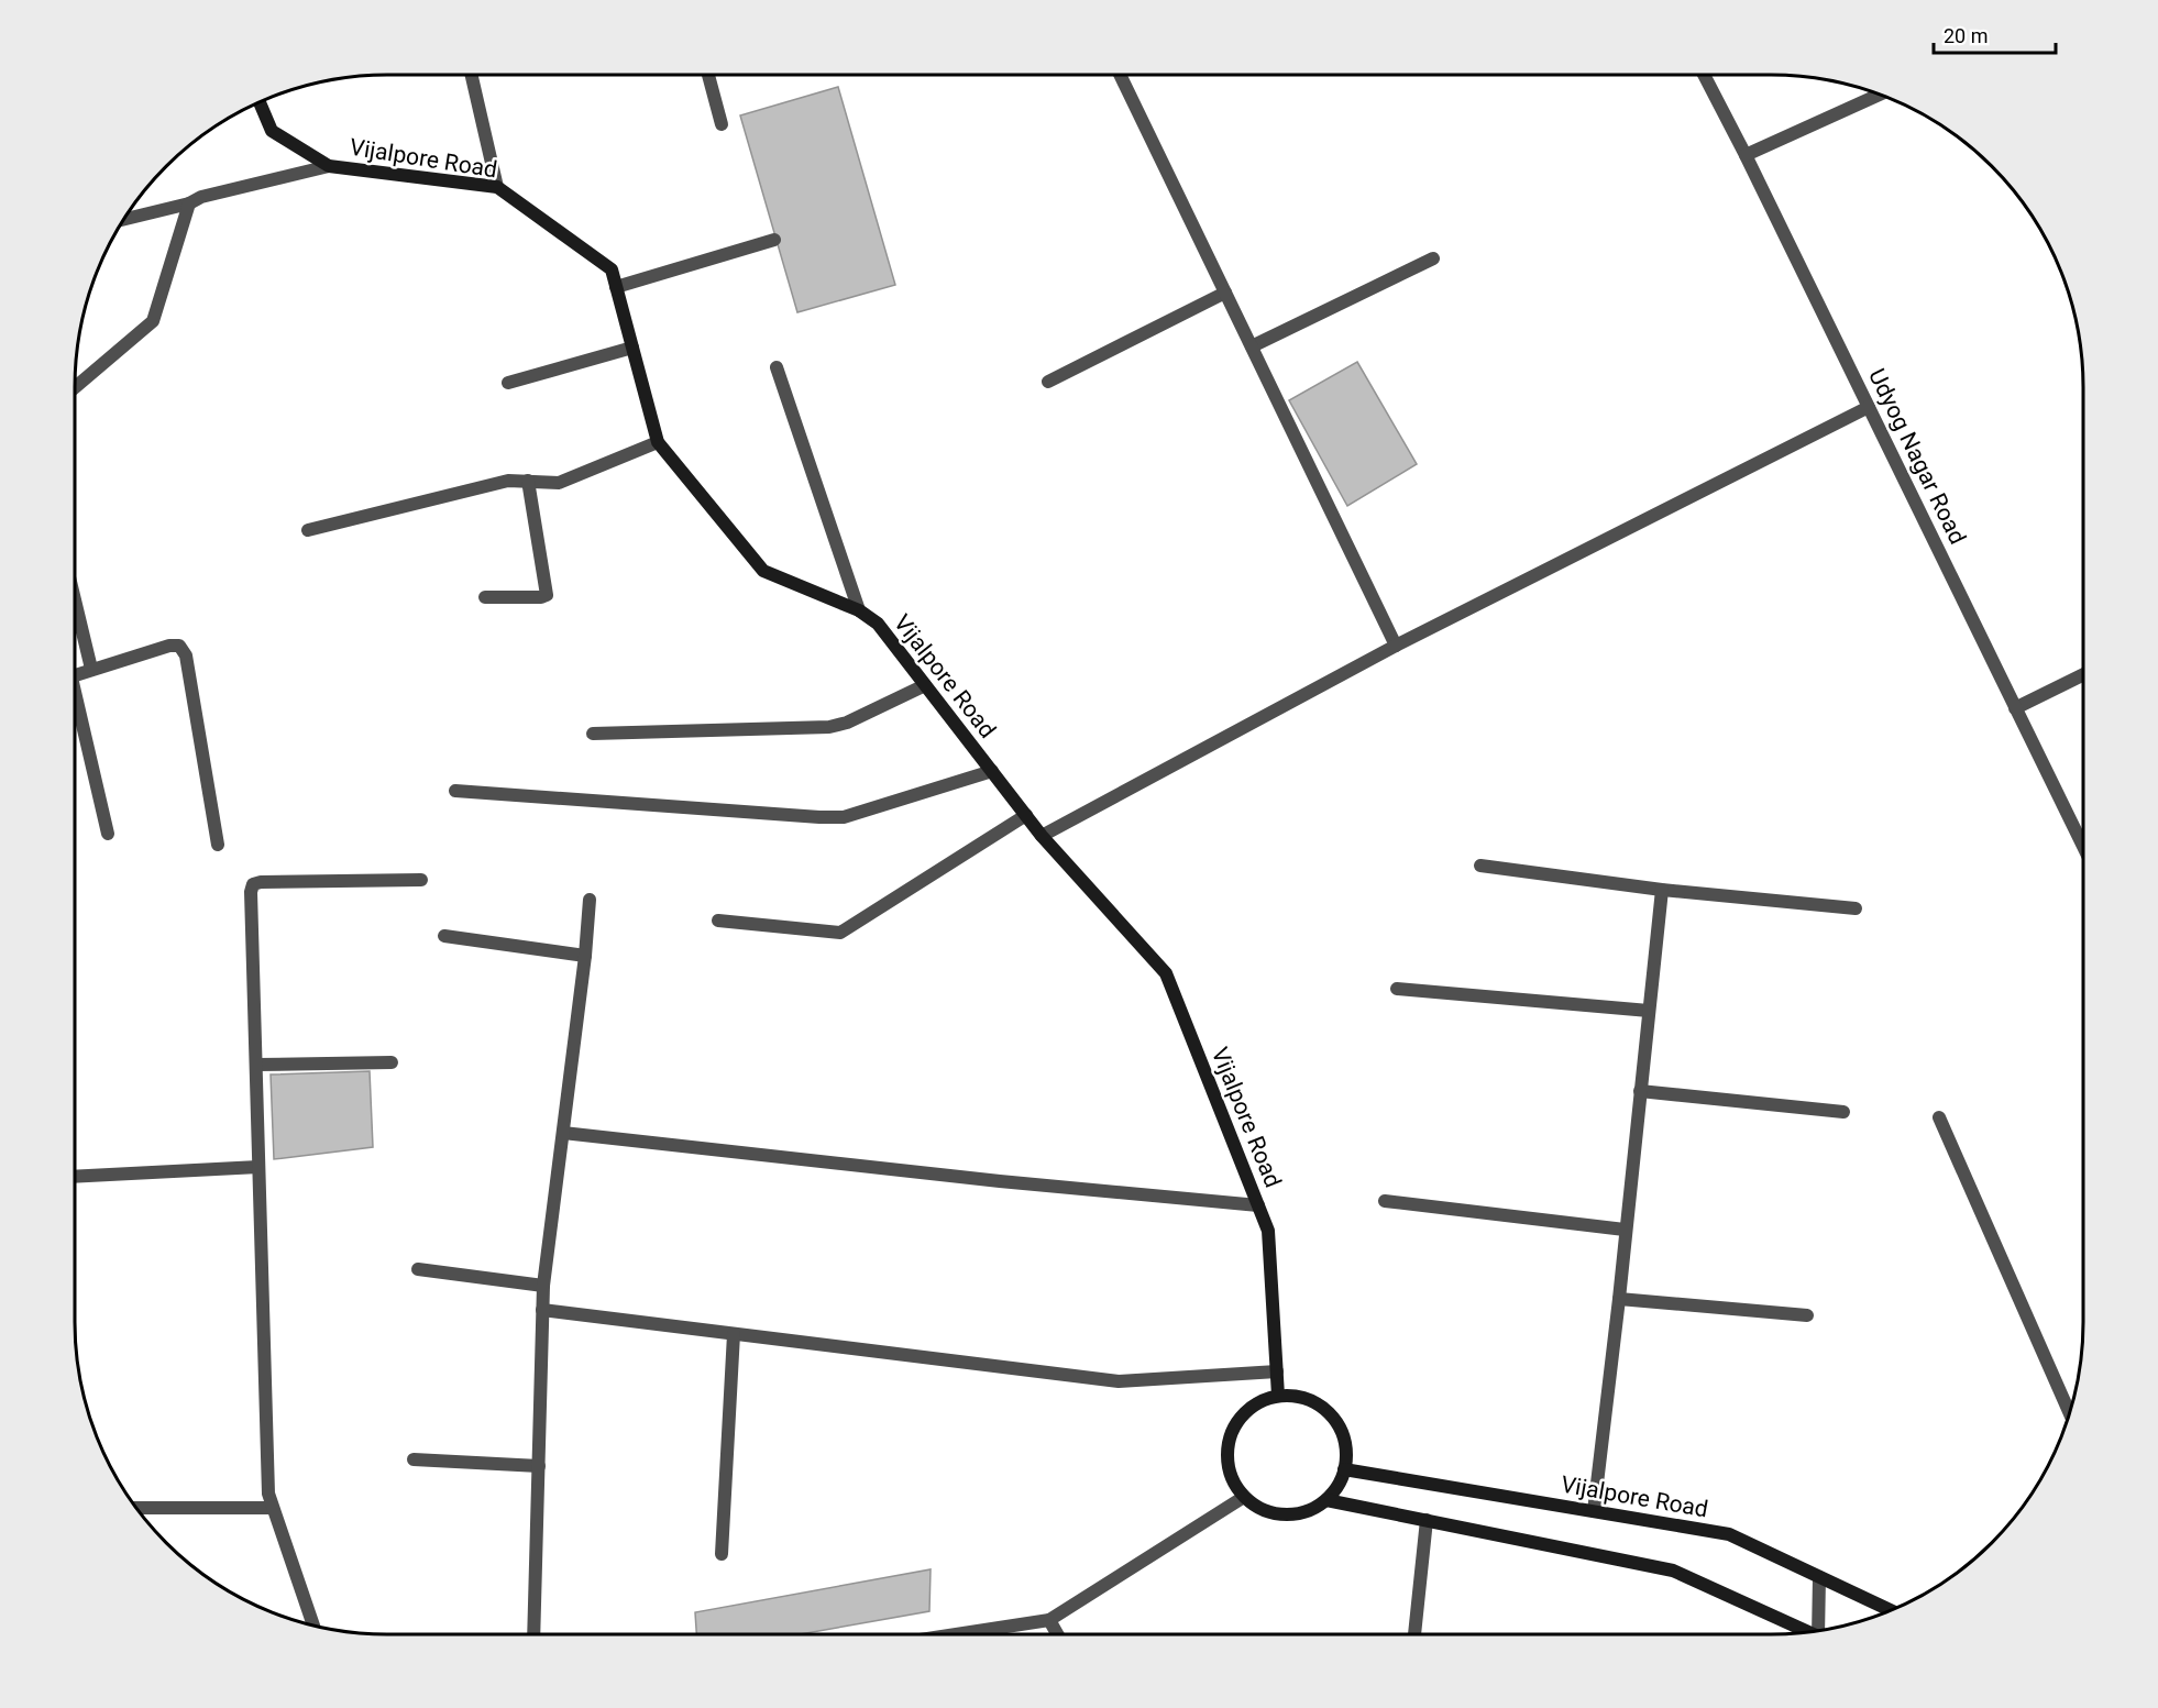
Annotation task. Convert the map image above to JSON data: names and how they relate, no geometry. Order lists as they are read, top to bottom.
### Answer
{
  "streets": {
    "main road": ["Vijalpore Road"],
    "street": ["Udyog Nagar Road"]
  },
  "scale_bar": "20 m"
}
